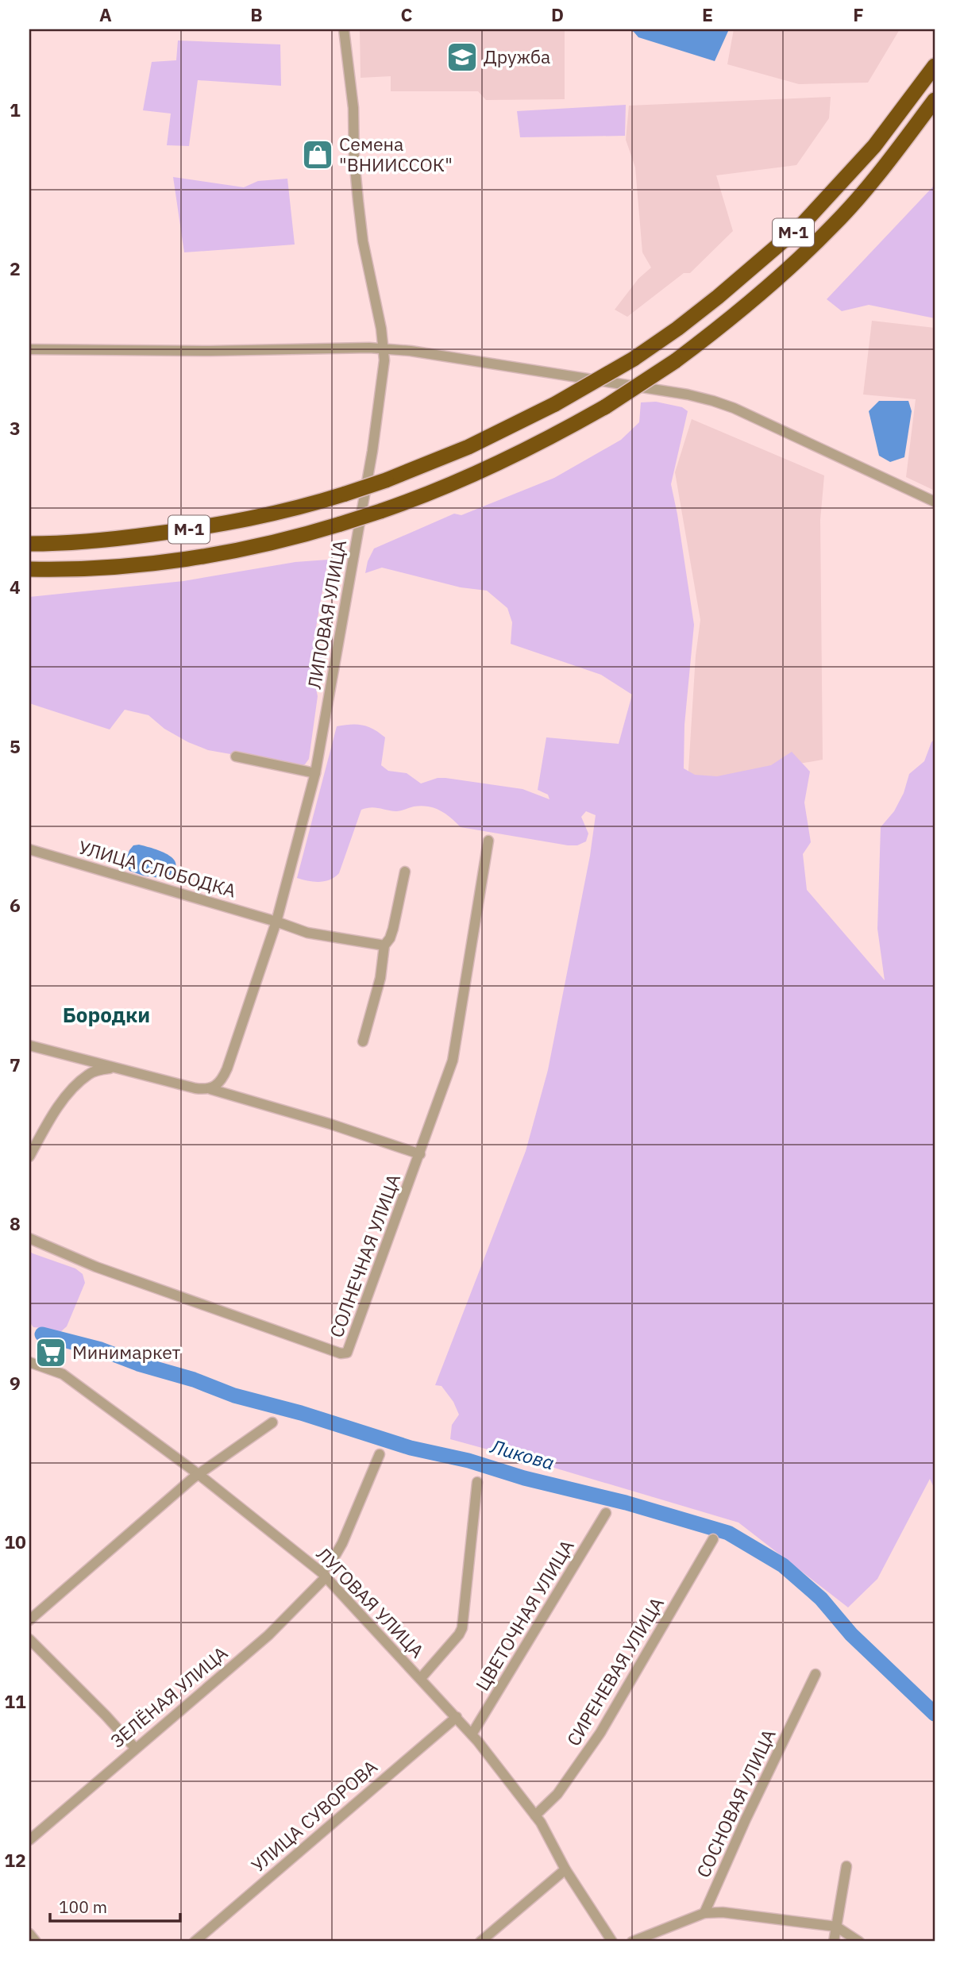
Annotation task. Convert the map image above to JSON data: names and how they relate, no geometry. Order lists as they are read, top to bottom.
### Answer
{
  "streets": {
    "highway": ["М-1"],
    "street": [
      "ЛИПОВАЯ УЛИЦА",
      "УЛИЦА СЛОБОДКА",
      "СОЛНЕЧНАЯ УЛИЦА",
      "ЛУГОВАЯ УЛИЦА",
      "ЦВЕТОЧНАЯ УЛИЦА",
      "СИРЕНЕВАЯ УЛИЦА",
      "ЗЕЛЁНАЯ УЛИЦА",
      "СОСНОВАЯ УЛИЦА",
      "УЛИЦА СУВОРОВА"
    ]
  },
  "crossings": [
    ["ЛИПОВАЯ УЛИЦА", "УЛИЦА СЛОБОДКА"],
    ["ЛУГОВАЯ УЛИЦА", "ЦВЕТОЧНАЯ УЛИЦА"],
    ["ЛУГОВАЯ УЛИЦА", "СИРЕНЕВАЯ УЛИЦА"],
    ["ЛУГОВАЯ УЛИЦА", "ЗЕЛЁНАЯ УЛИЦА"],
    ["ЛУГОВАЯ УЛИЦА", "УЛИЦА СУВОРОВА"]
  ],
  "districts": ["Бородки"],
  "water": ["Ликова"],
  "places": {
    "school or university": ["Дружба"],
    "shop": ["Семена \"ВНИИССОК\""],
    "supermarket": ["Минимаркет"]
  },
  "scale_bar": "100 m",
  "grid": {
    "columns": [
      "A",
      "B",
      "C",
      "D",
      "E",
      "F"
    ],
    "rows": [
      "1",
      "2",
      "3",
      "4",
      "5",
      "6",
      "7",
      "8",
      "9",
      "10",
      "11",
      "12"
    ]
  }
}
